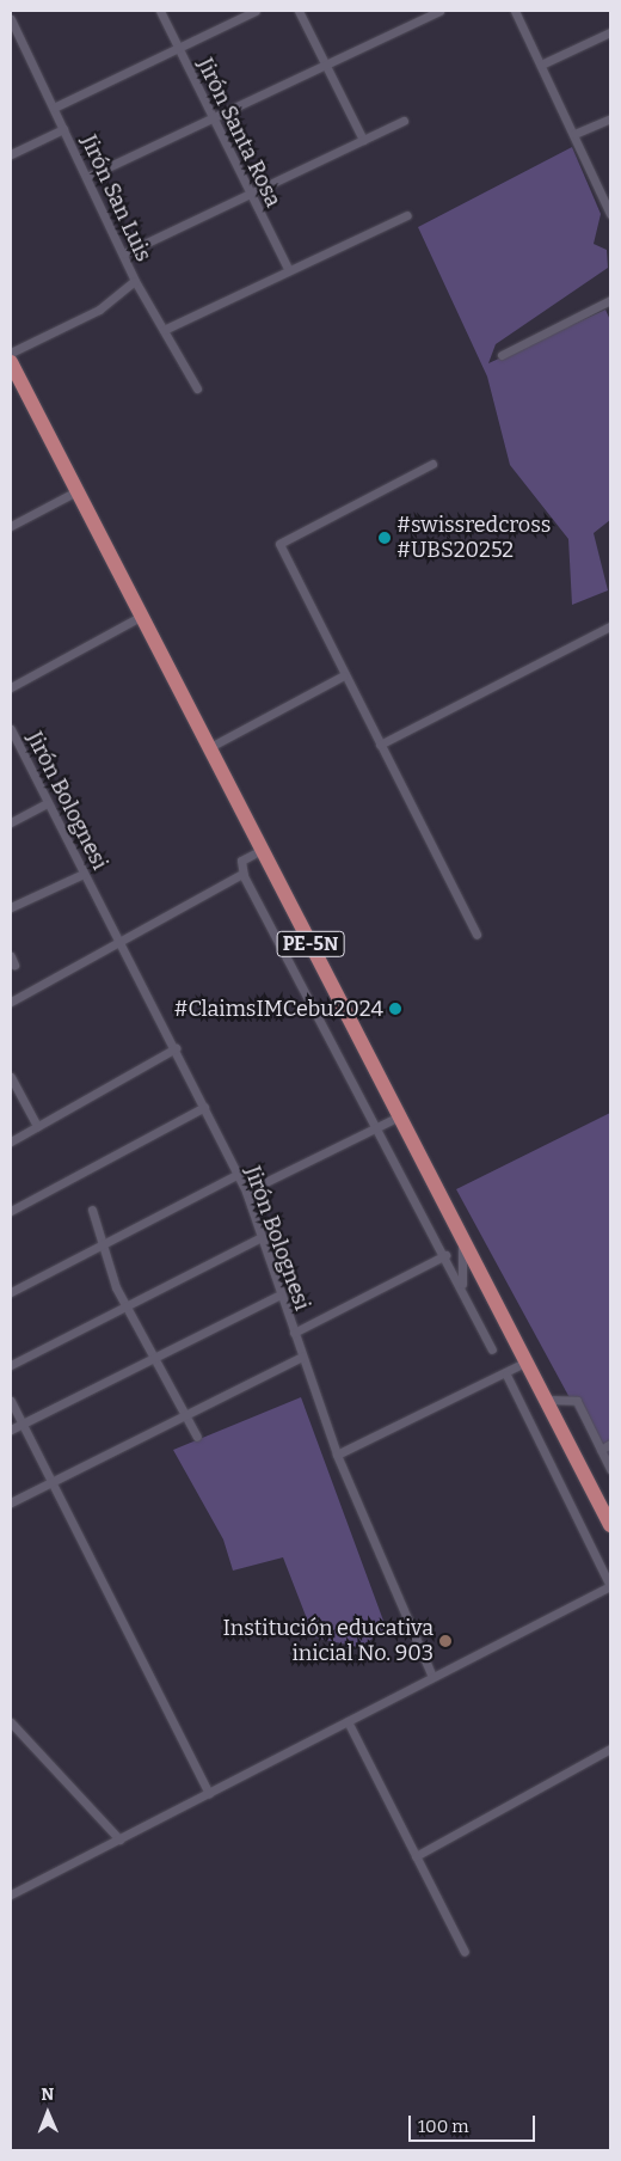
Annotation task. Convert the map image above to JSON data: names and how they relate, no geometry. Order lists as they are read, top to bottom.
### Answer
{
  "streets": {
    "highway": ["PE-5N"],
    "street": ["Jirón Santa Rosa", "Jirón San Luis", "Jirón Bolognesi"]
  },
  "places": ["#swissredcross #UBS20252", "#ClaimsIMCebu2024", "Institución educativa inicial No. 903"],
  "scale_bar": "100 m",
  "north": "top"
}
